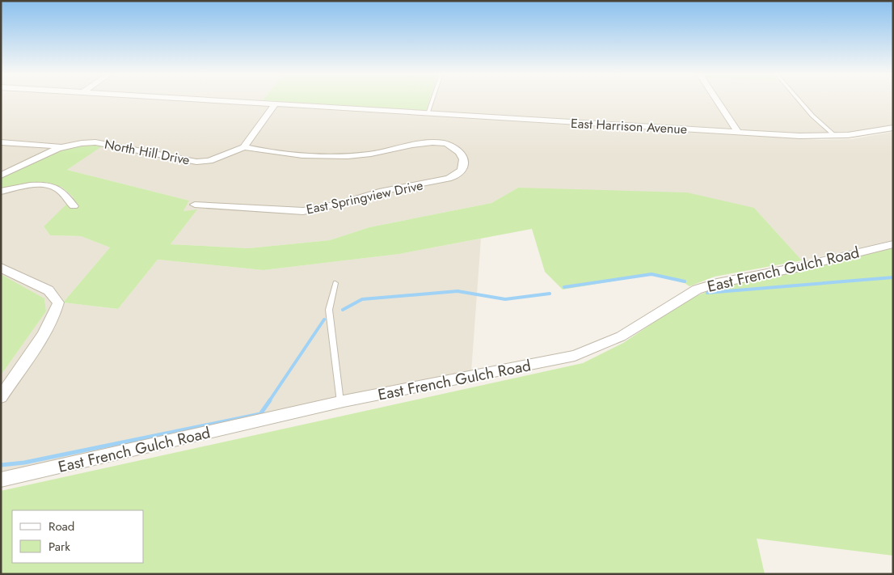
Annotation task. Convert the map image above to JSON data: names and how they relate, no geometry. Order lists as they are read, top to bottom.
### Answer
{
  "streets": {
    "street": [
      "East Harrison Avenue",
      "North Hill Drive",
      "East Springview Drive",
      "East French Gulch Road"
    ]
  },
  "crossings": [
    ["East Harrison Avenue", "North Hill Drive"],
    ["North Hill Drive", "East Springview Drive"]
  ],
  "legend": ["Road", "Park"]
}
